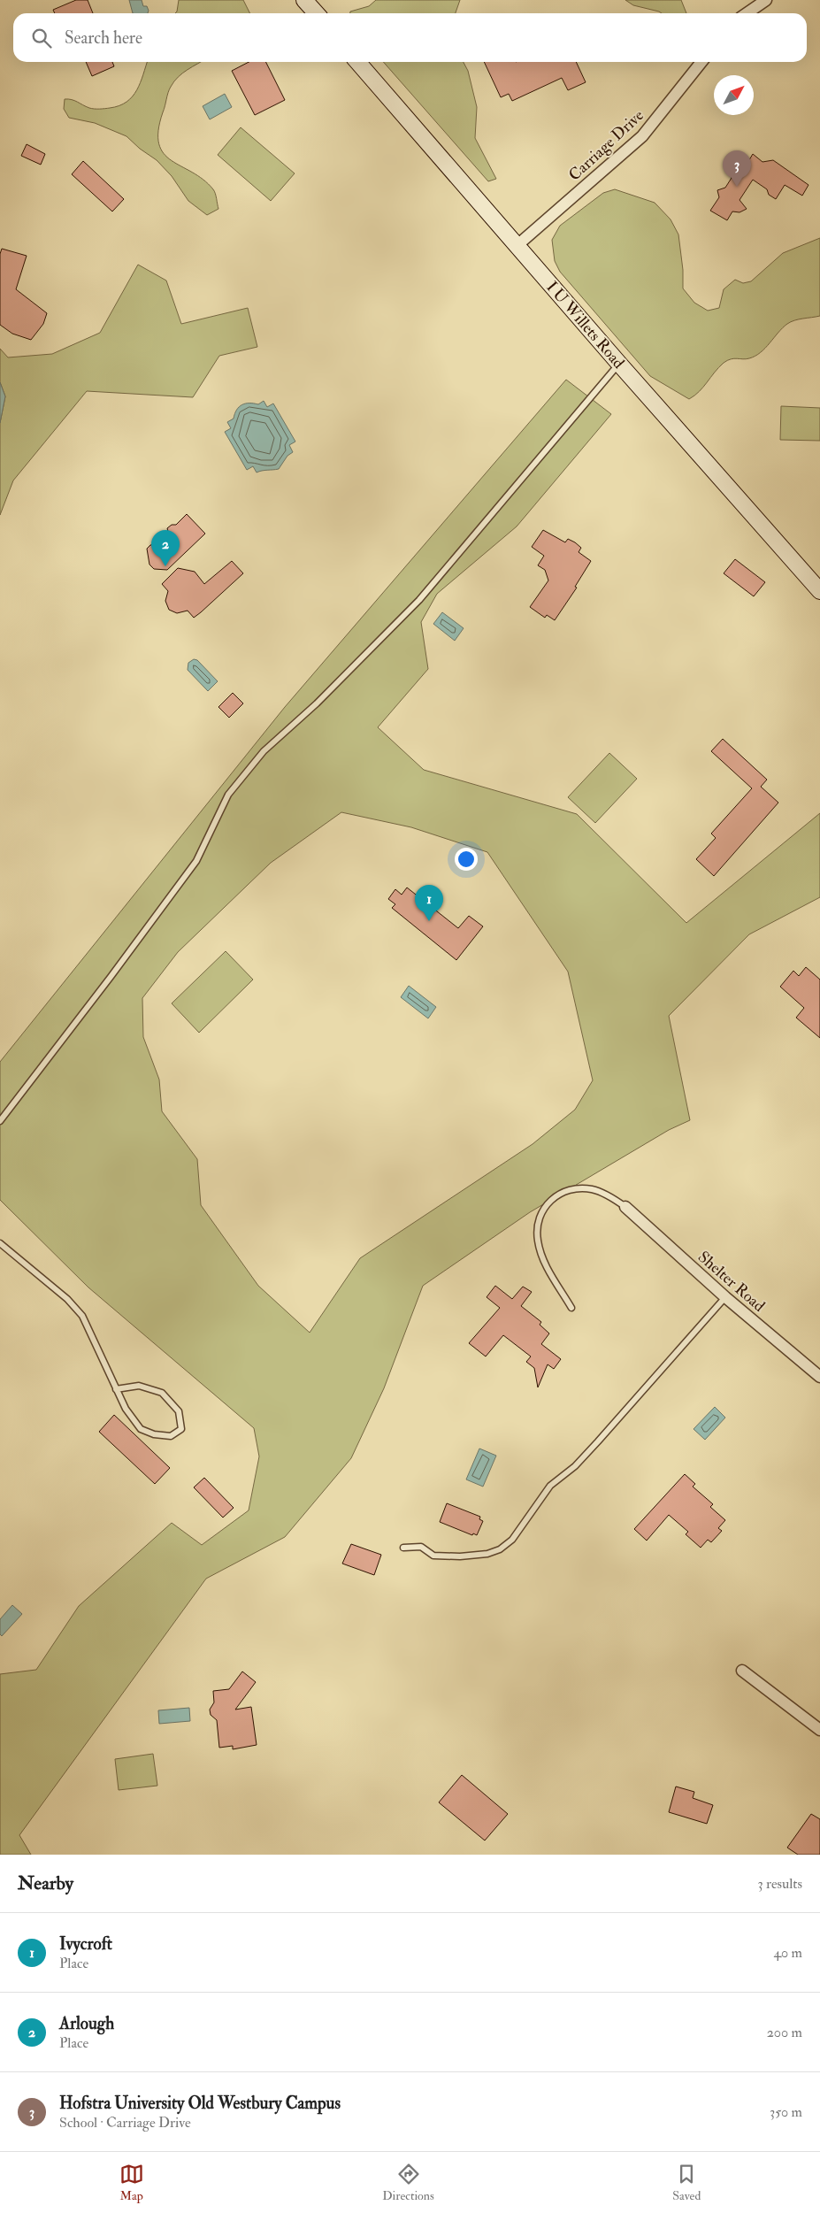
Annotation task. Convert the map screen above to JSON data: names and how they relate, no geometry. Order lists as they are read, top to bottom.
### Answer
{
  "streets": {
    "street": ["Carriage Drive", "I U Willets Road", "Shelter Road"]
  },
  "crossings": [
    ["Carriage Drive", "I U Willets Road"]
  ],
  "north": "top right",
  "page": {
    "search": "Search here",
    "pins": ["3", "2", "1"],
    "heading": ["Nearby", "3 results"],
    "list": [
      {
        "mark": "1",
        "name": "Ivycroft",
        "note": "Place",
        "value": "40 m"
      },
      {
        "mark": "2",
        "name": "Arlough",
        "note": "Place",
        "value": "200 m"
      },
      {
        "mark": "3",
        "name": "Hofstra University Old Westbury Campus",
        "note": "School · Carriage Drive",
        "value": "350 m"
      }
    ],
    "nav": ["Map", "Directions", "Saved"]
  }
}
